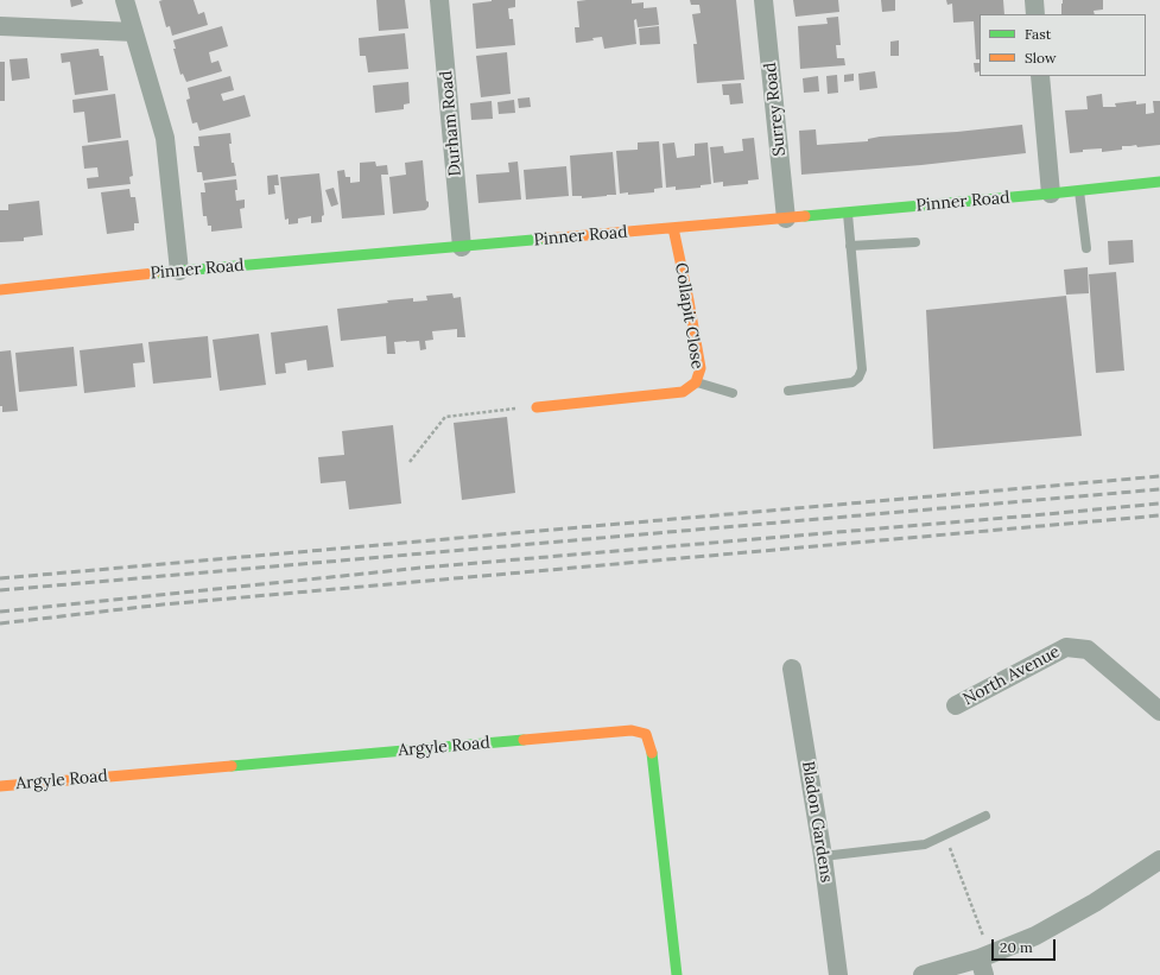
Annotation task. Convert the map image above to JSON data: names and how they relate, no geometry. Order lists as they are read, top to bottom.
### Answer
{
  "streets": {
    "street": [
      "Surrey Road",
      "Durham Road",
      "Pinner Road",
      "Collapit Close",
      "North Avenue",
      "Argyle Road",
      "Bladon Gardens"
    ]
  },
  "crossings": [
    ["Surrey Road", "Pinner Road"],
    ["Durham Road", "Pinner Road"],
    ["Pinner Road", "Collapit Close"]
  ],
  "legend": ["Fast", "Slow"],
  "scale_bar": "20 m"
}
